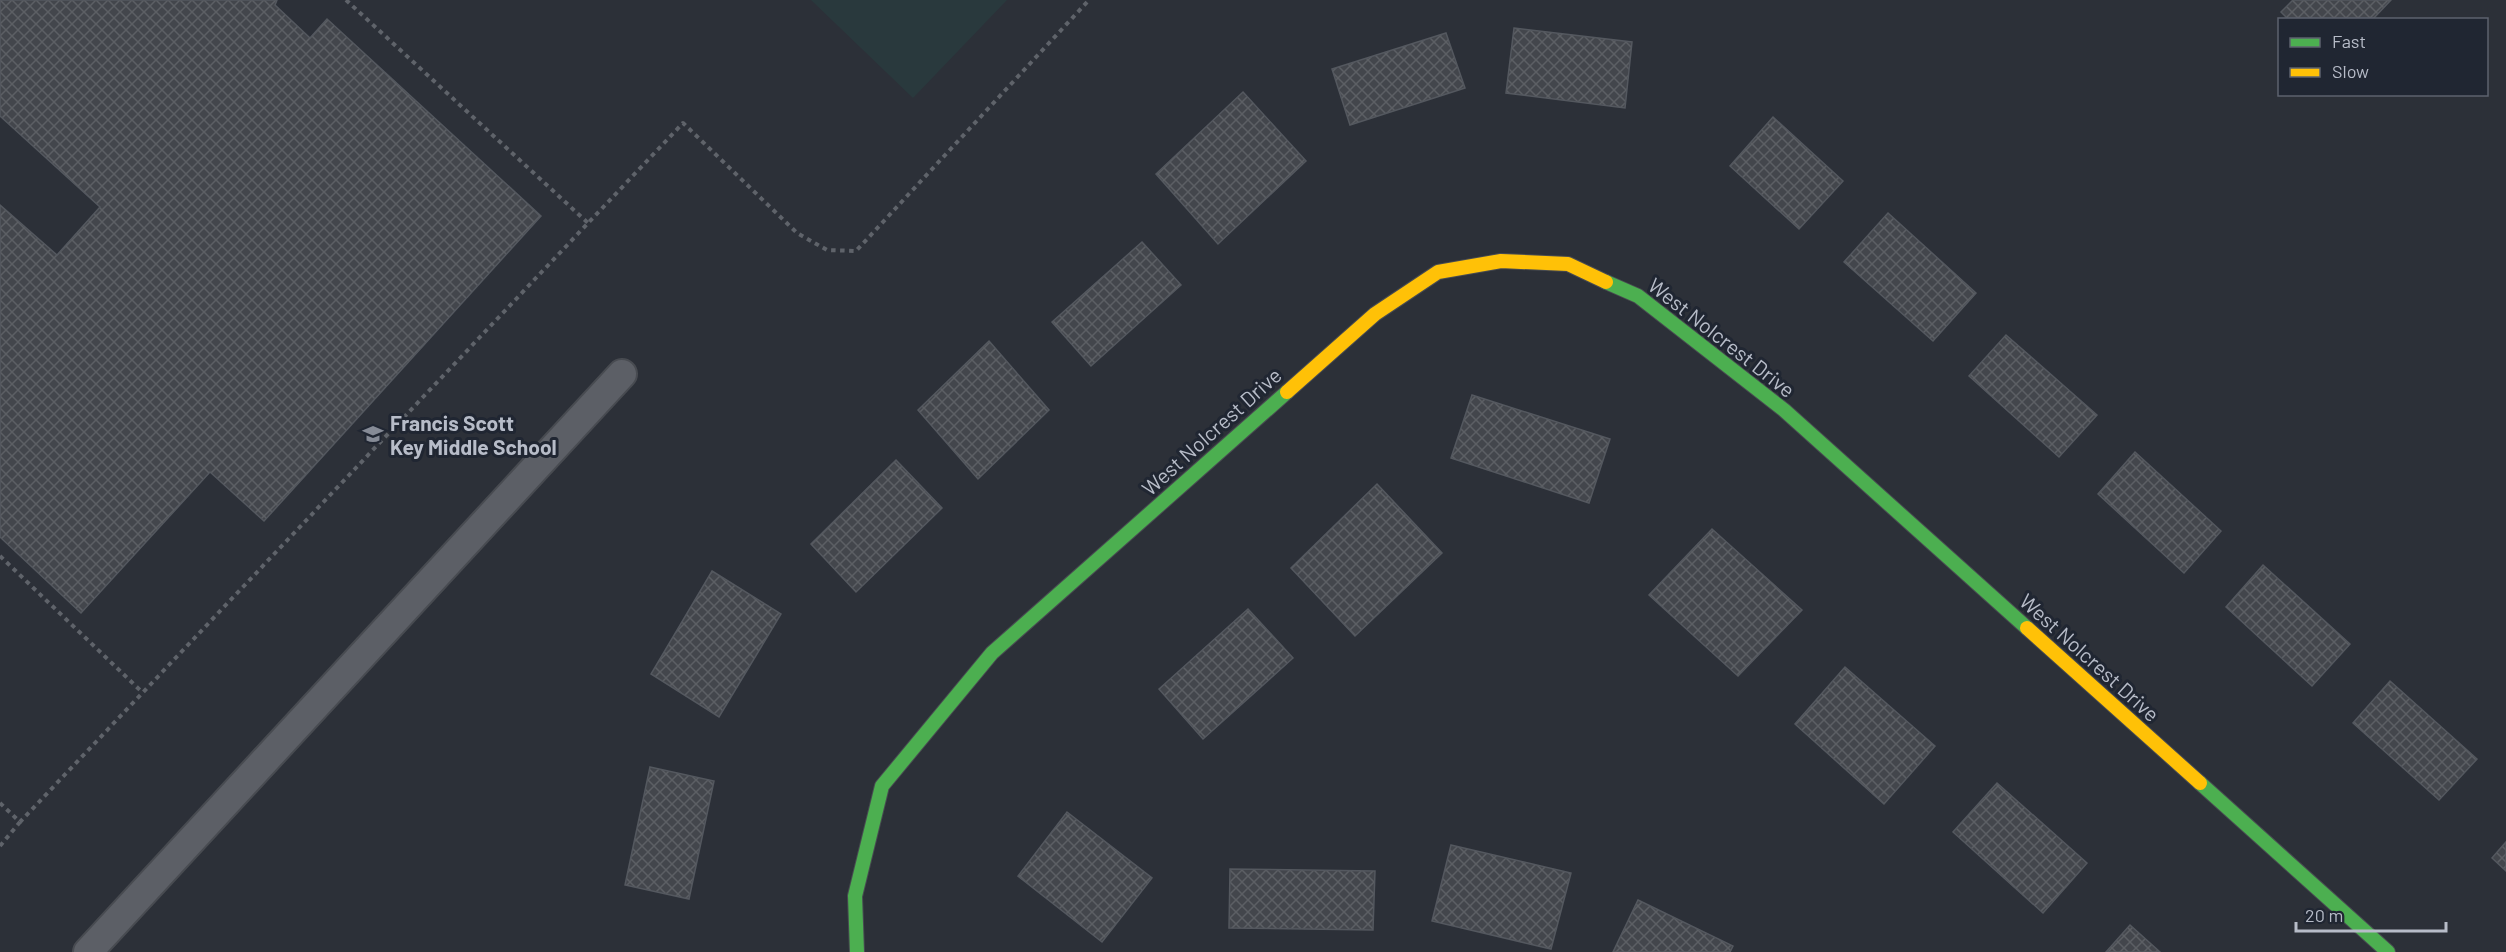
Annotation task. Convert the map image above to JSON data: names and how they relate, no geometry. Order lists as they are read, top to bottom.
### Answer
{
  "streets": {
    "street": ["West Nolcrest Drive"]
  },
  "places": {
    "school or university": ["Francis Scott Key Middle School"]
  },
  "legend": ["Fast", "Slow"],
  "scale_bar": "20 m"
}
